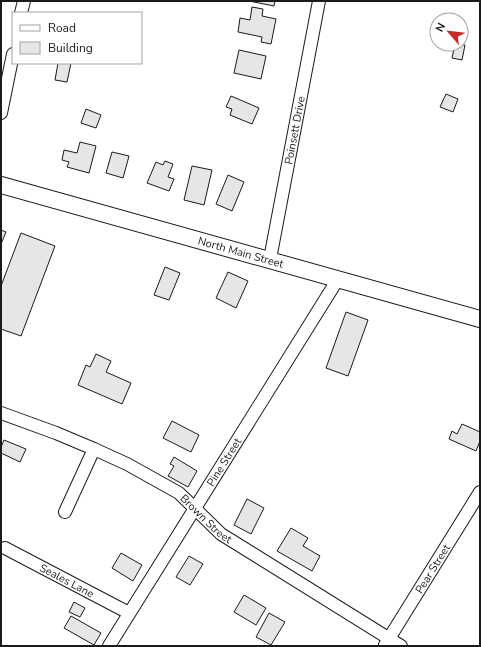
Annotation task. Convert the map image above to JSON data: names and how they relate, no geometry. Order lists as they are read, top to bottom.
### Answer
{
  "streets": {
    "main road": ["North Main Street"],
    "street": [
      "Poinsett Drive",
      "Pine Street",
      "Brown Street",
      "Pear Street",
      "Seales Lane"
    ]
  },
  "crossings": [
    ["Poinsett Drive", "North Main Street"],
    ["North Main Street", "Pine Street"],
    ["Pine Street", "Brown Street"],
    ["Pine Street", "Seales Lane"],
    ["Brown Street", "Pear Street"]
  ],
  "legend": ["Road", "Building"],
  "north": "top left"
}
